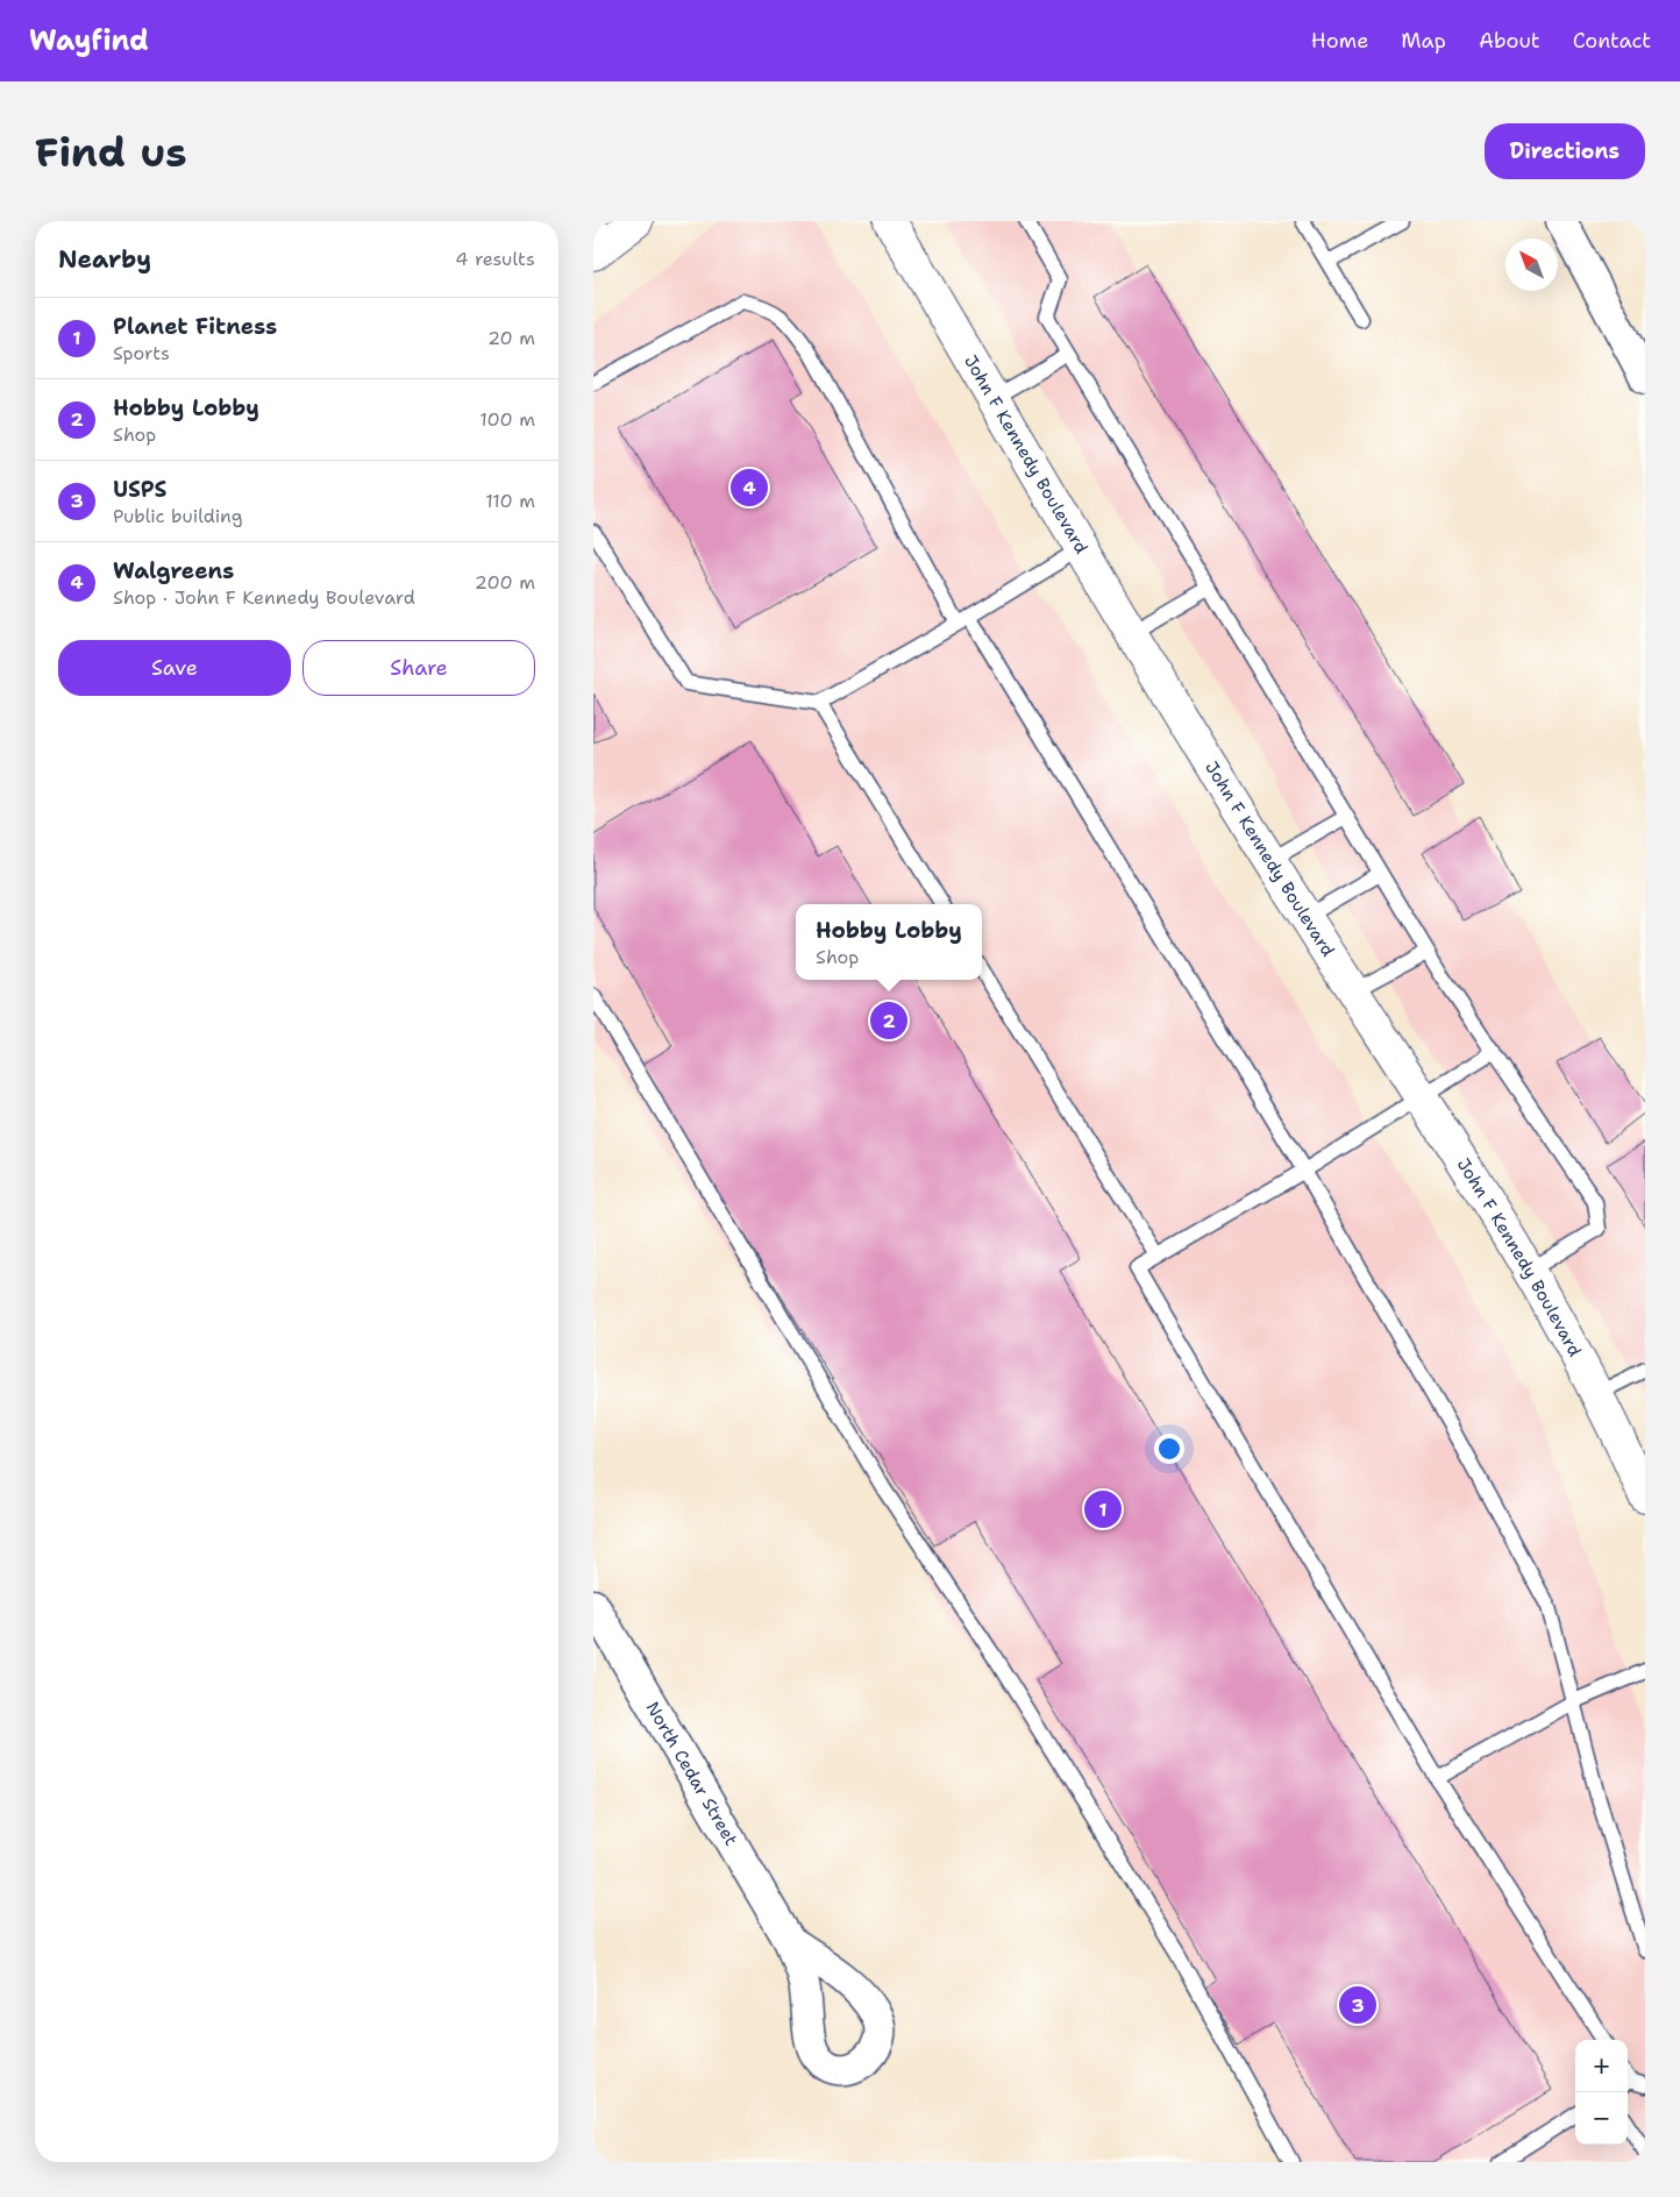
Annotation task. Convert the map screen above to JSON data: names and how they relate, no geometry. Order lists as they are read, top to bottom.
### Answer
{
  "streets": {
    "main road": ["John F Kennedy Boulevard"],
    "street": ["North Cedar Street"]
  },
  "north": "top left",
  "page": {
    "header": "Wayfind",
    "nav": [
      "Home",
      "Map",
      "About",
      "Contact"
    ],
    "buttons": [
      "Directions",
      ["Save", "Share"]
    ],
    "title": "Find us",
    "heading": ["Nearby", "4 results"],
    "list": [
      {
        "mark": "1",
        "name": "Planet Fitness",
        "note": "Sports",
        "value": "20 m"
      },
      {
        "mark": "2",
        "name": "Hobby Lobby",
        "note": "Shop",
        "value": "100 m"
      },
      {
        "mark": "3",
        "name": "USPS",
        "note": "Public building",
        "value": "110 m"
      },
      {
        "mark": "4",
        "name": "Walgreens",
        "note": "Shop · John F Kennedy Boulevard",
        "value": "200 m"
      }
    ],
    "pins": [
      "4",
      "2",
      "1",
      "3"
    ],
    "popup": ["Hobby Lobby", "Shop"],
    "map_buttons": ["+", "−"]
  }
}
